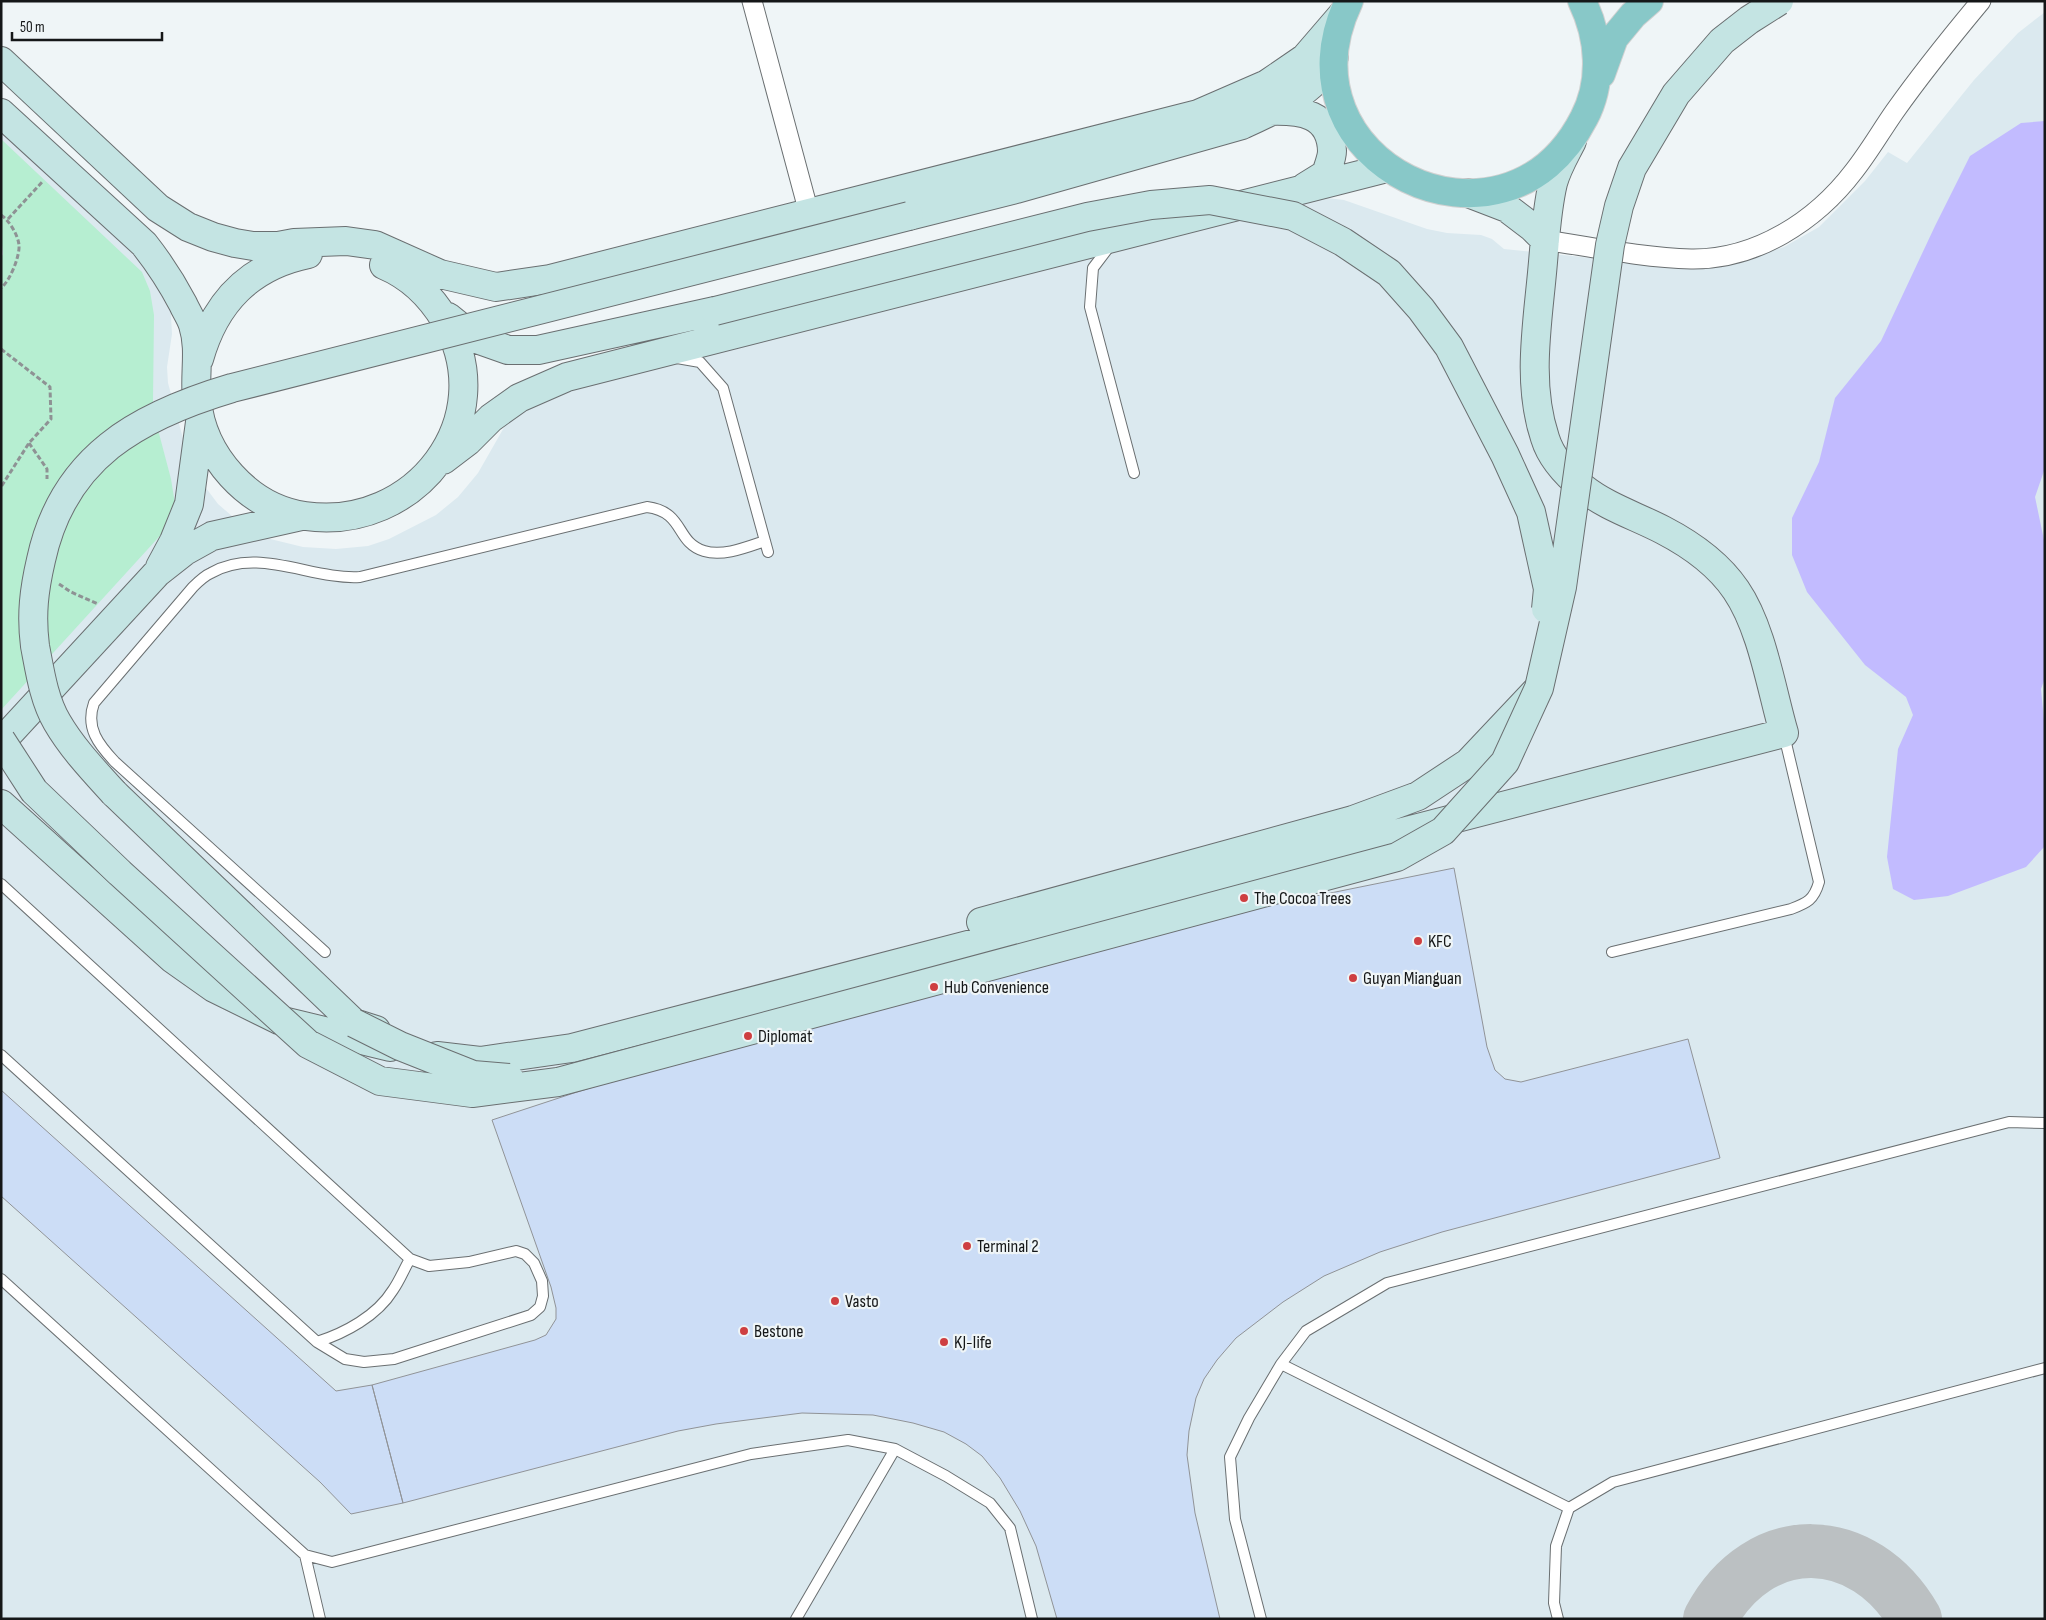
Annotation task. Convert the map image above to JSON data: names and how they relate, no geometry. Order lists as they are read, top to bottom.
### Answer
{
  "places": [
    "The Cocoa Trees",
    "KFC",
    "Guyan Mianguan",
    "Hub Convenience",
    "Diplomat",
    "Terminal 2",
    "Vasto",
    "Bestone",
    "KJ-life"
  ],
  "scale_bar": "50 m"
}
